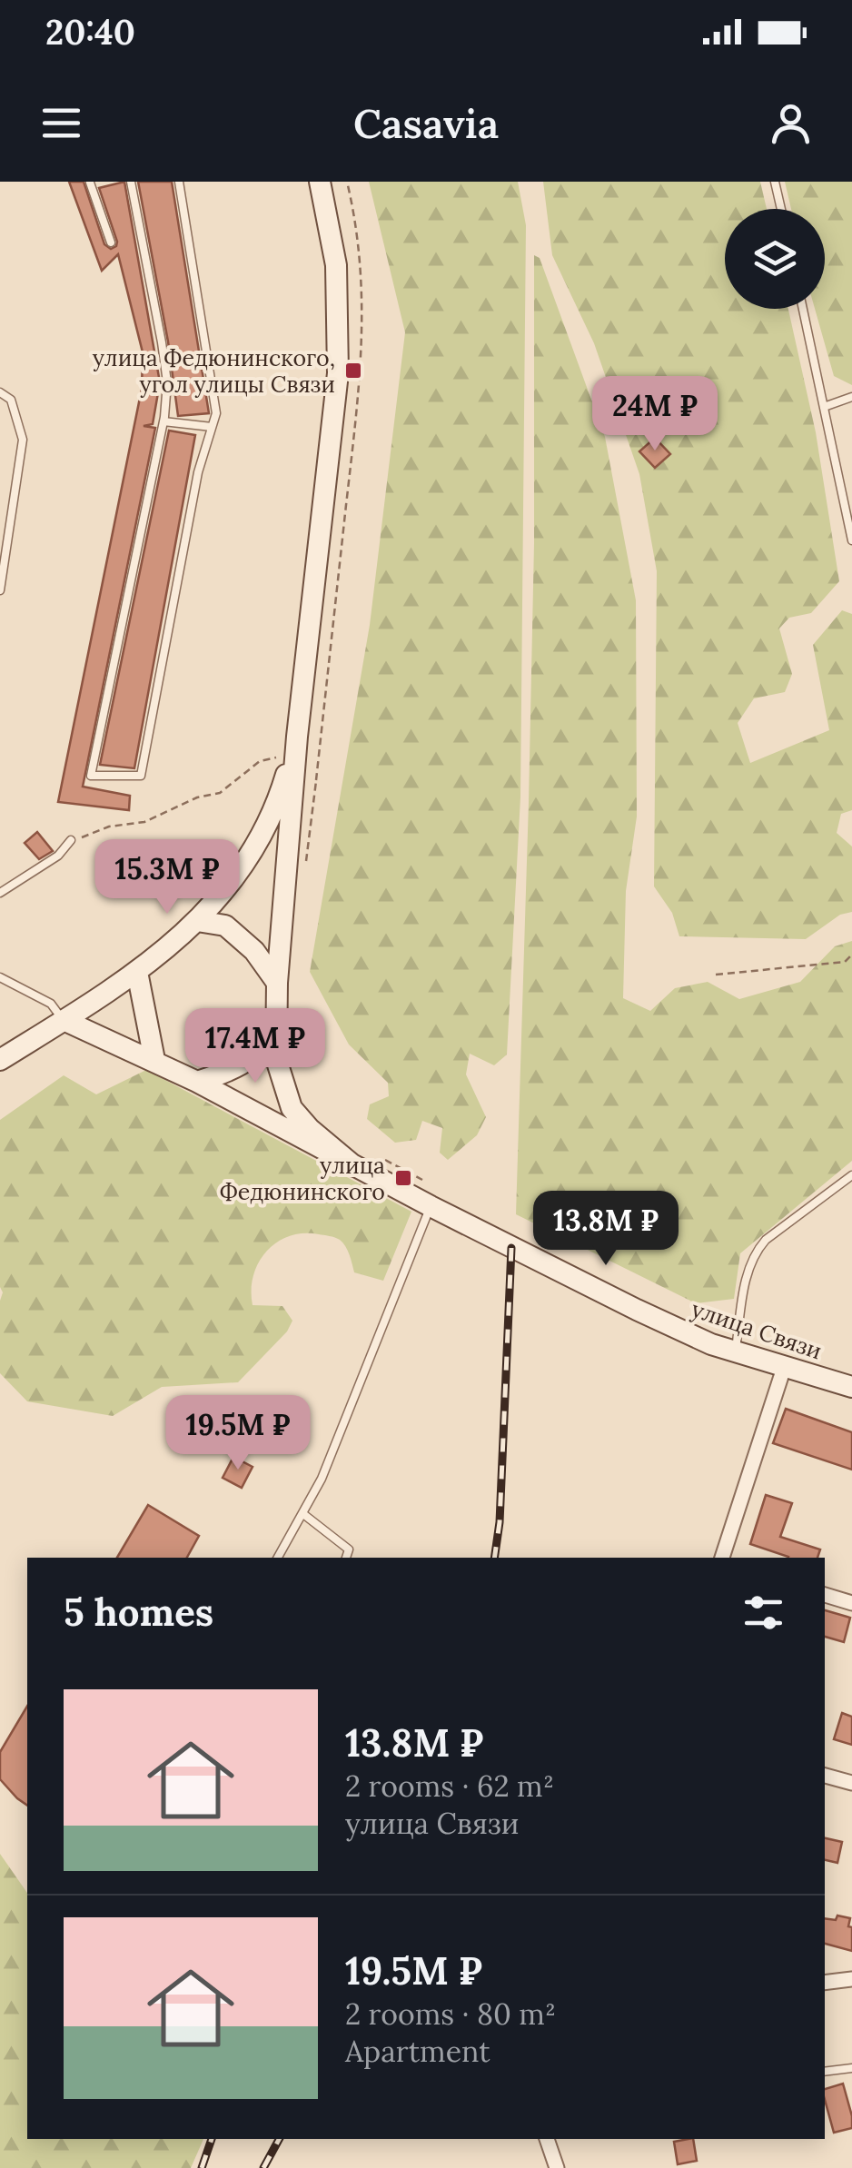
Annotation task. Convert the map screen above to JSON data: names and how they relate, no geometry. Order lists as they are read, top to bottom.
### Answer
{
  "streets": {
    "main road": ["улица Связи"]
  },
  "places": {
    "transit": ["улица Федюнинского, угол улицы Связи", "улица Федюнинского"]
  },
  "page": {
    "status": "20:40",
    "header": "Casavia",
    "price": [
      "24M ₽",
      "15.3M ₽",
      "17.4M ₽",
      "13.8M ₽",
      "19.5M ₽"
    ],
    "heading": "5 homes",
    "list": [
      {
        "name": "13.8M ₽",
        "note": "2 rooms · 62 m² · улица Связи"
      },
      {
        "name": "19.5M ₽",
        "note": "2 rooms · 80 m² · Apartment"
      }
    ]
  }
}
